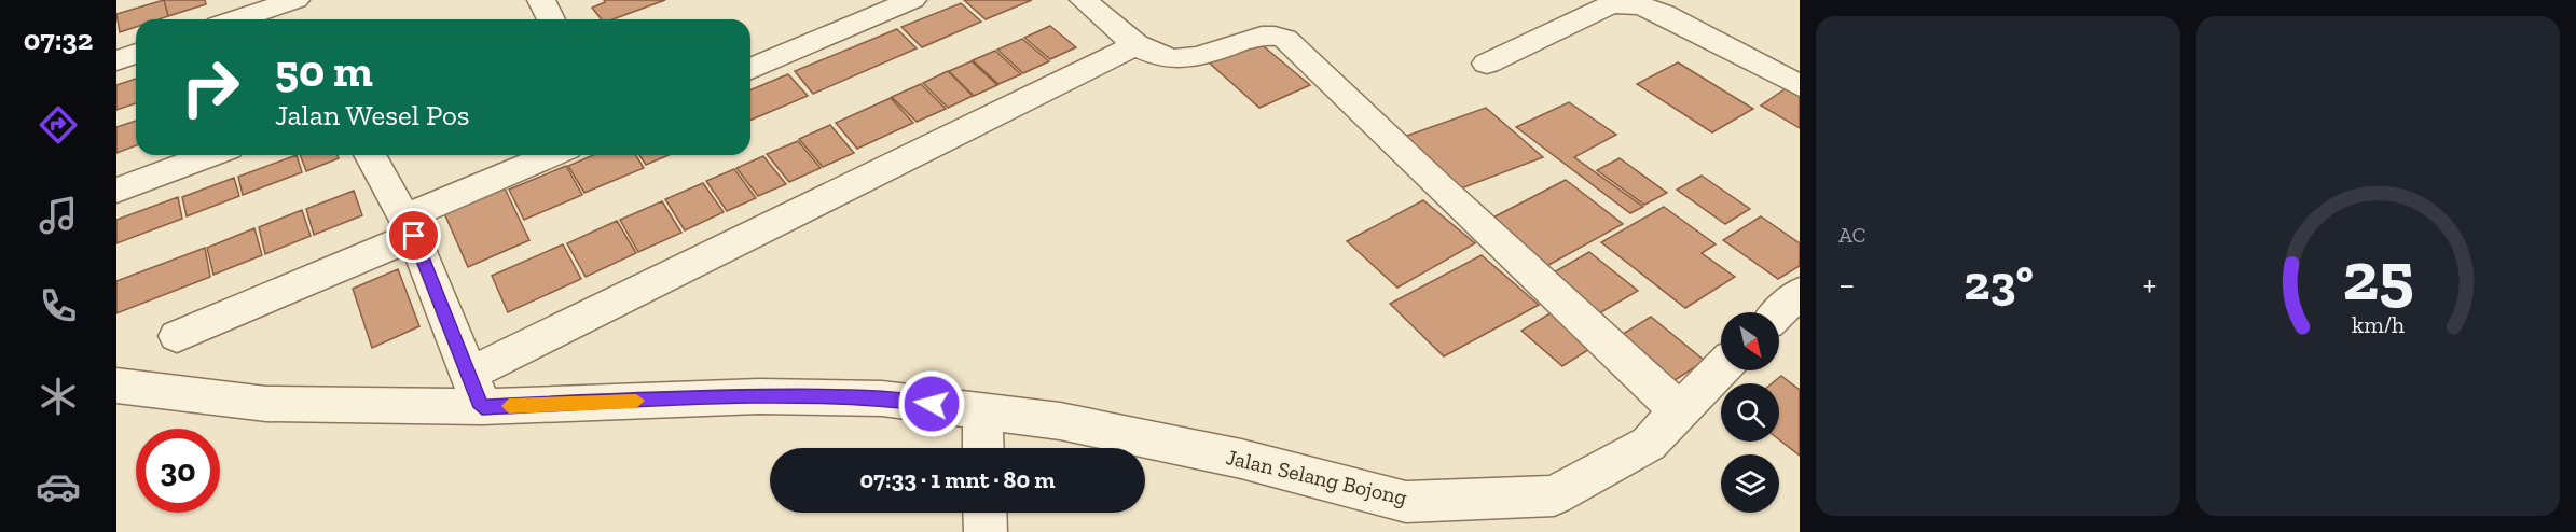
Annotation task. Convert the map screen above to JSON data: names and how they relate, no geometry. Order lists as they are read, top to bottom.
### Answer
{
  "streets": {
    "street": ["Jalan Selang Bojong"]
  },
  "north": "bottom right",
  "page": {
    "tabs": "07:32",
    "tile": "AC",
    "turn": ["50 m", "Jalan Wesel Pos"],
    "heat": ["−", "23°", "+"],
    "limit": "30",
    "trip": "07:33 · 1 mnt · 80 m",
    "gauge": ["25", "km/h"]
  }
}
